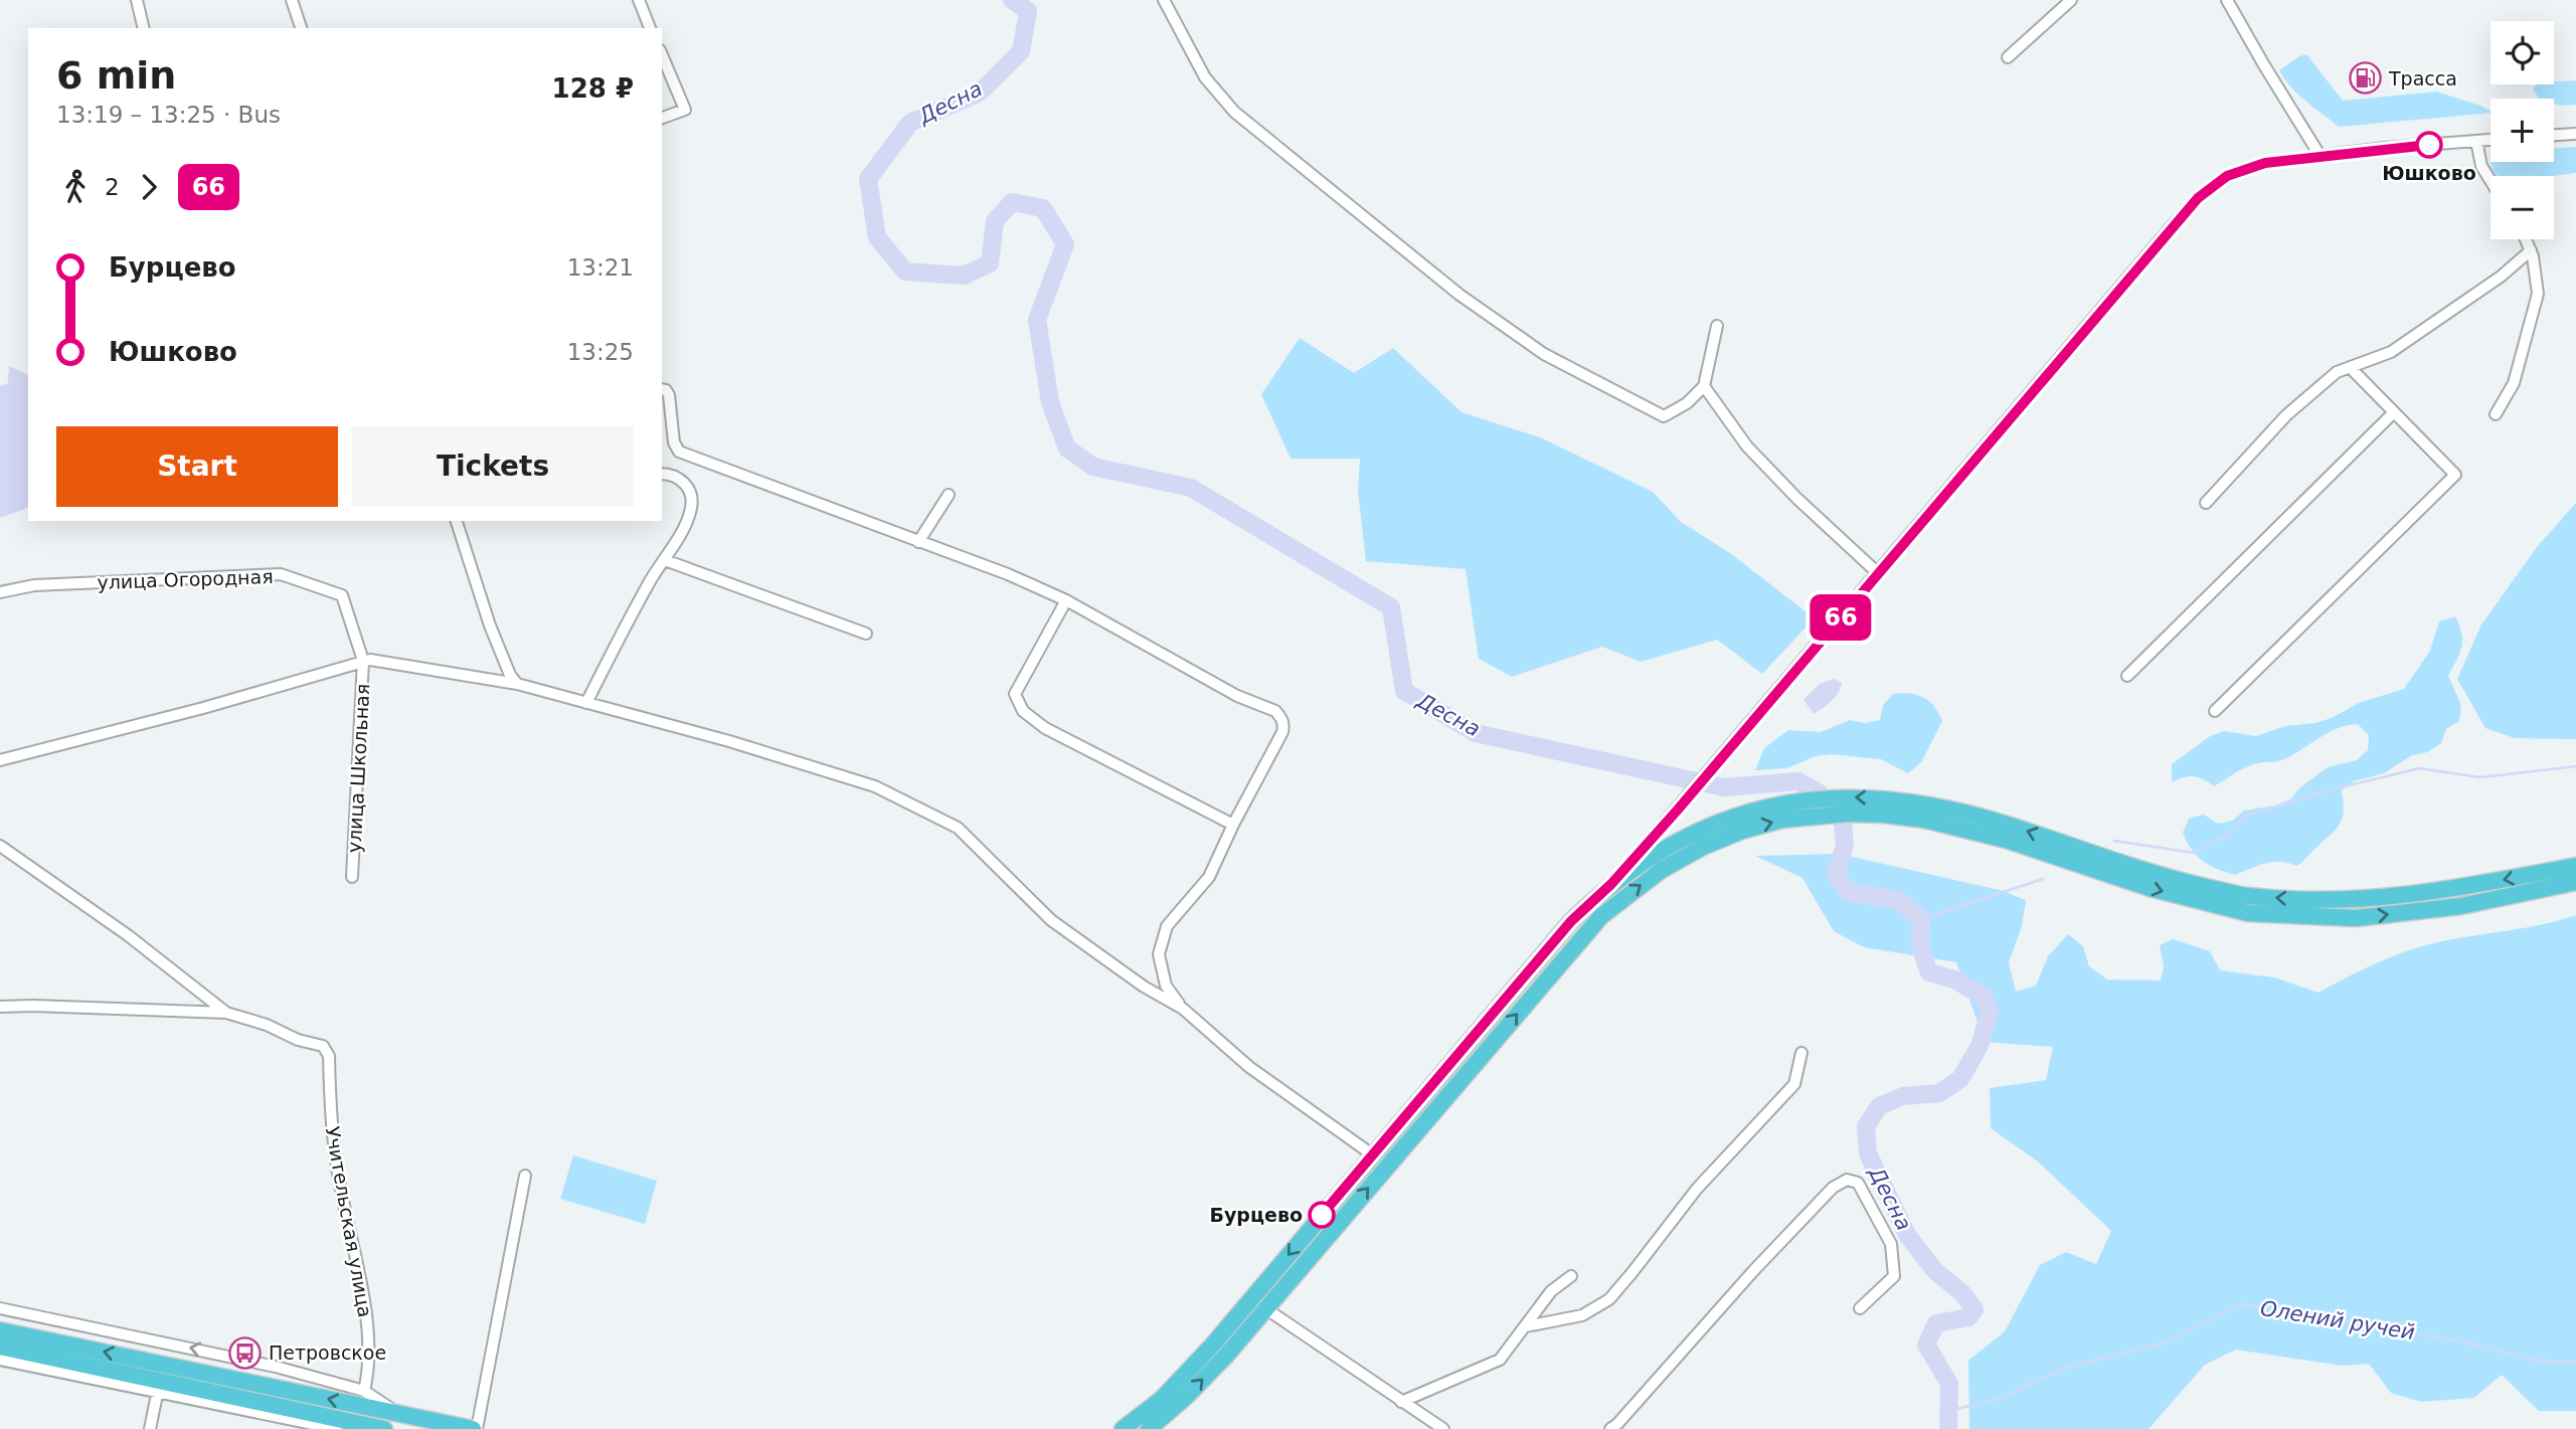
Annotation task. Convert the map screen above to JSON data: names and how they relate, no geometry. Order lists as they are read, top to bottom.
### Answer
{
  "streets": {
    "street": ["улица Огородная", "улица Школьная", "Учительская улица"]
  },
  "crossings": [
    ["улица Огородная", "улица Школьная"]
  ],
  "water": ["Десна", "Олений ручей"],
  "places": {
    "fuel station": ["Трасса"],
    "other": ["Юшково", "Бурцево"],
    "bus stop": ["Петровское"]
  },
  "lines": ["bus line 66"],
  "page": {
    "on_map": "66",
    "map_buttons": ["+", "−"],
    "heading": ["6 min", "13:19 – 13:25 · Bus", "128 ₽"],
    "legs": ["2", "66"],
    "list": [
      {
        "name": "Бурцево",
        "value": "13:21"
      },
      {
        "name": "Юшково",
        "value": "13:25"
      }
    ],
    "buttons": ["Start", "Tickets"]
  }
}
